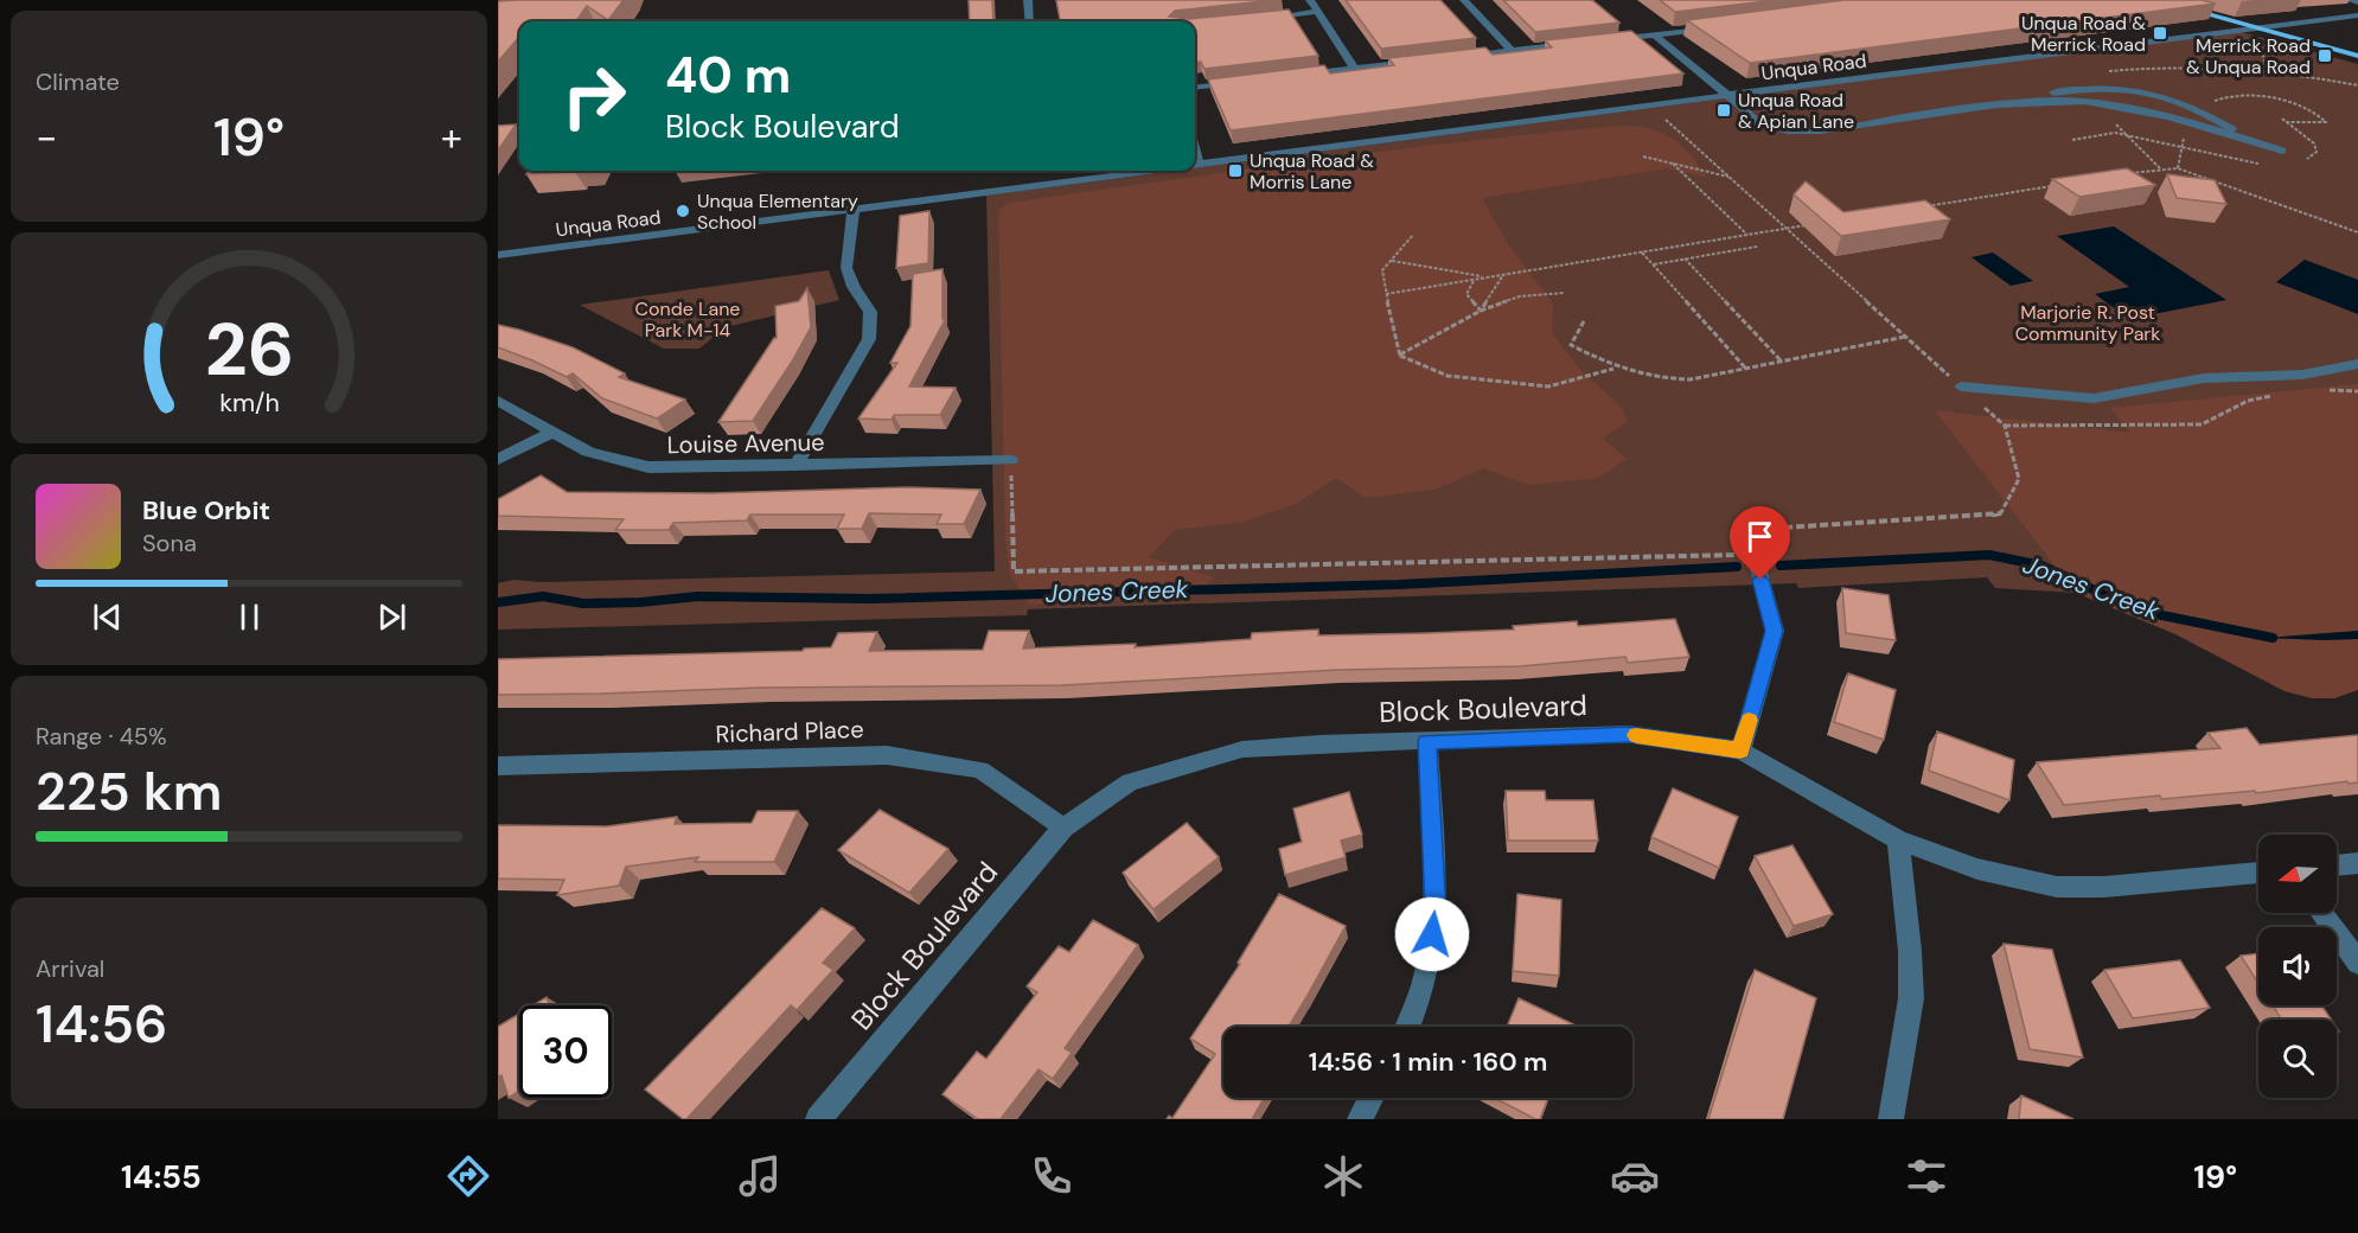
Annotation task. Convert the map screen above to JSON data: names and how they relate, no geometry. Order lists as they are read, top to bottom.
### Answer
{
  "streets": {
    "street": [
      "Unqua Road",
      "Louise Avenue",
      "Block Boulevard",
      "Richard Place"
    ]
  },
  "crossings": [
    ["Block Boulevard", "Richard Place"]
  ],
  "water": ["Jones Creek"],
  "parks": ["Conde Lane Park M-14", "Marjorie R. Post Community Park"],
  "places": {
    "transit": [
      "Unqua Road & Merrick Road",
      "Merrick Road & Unqua Road",
      "Unqua Road & Apian Lane",
      "Unqua Road & Morris Lane"
    ],
    "other": ["Unqua Elementary School"]
  },
  "north": "left",
  "page": {
    "tile": [
      "Climate",
      ["Range · 45%", "225 km"],
      ["Arrival", "14:56"]
    ],
    "turn": ["40 m", "Block Boulevard"],
    "heat": ["−", "19°", "+"],
    "song": ["Blue Orbit", "Sona"],
    "limit": "30",
    "trip": "14:56 · 1 min · 160 m",
    "tabs": ["14:55", "19°"],
    "gauge": ["26", "km/h"]
  }
}
